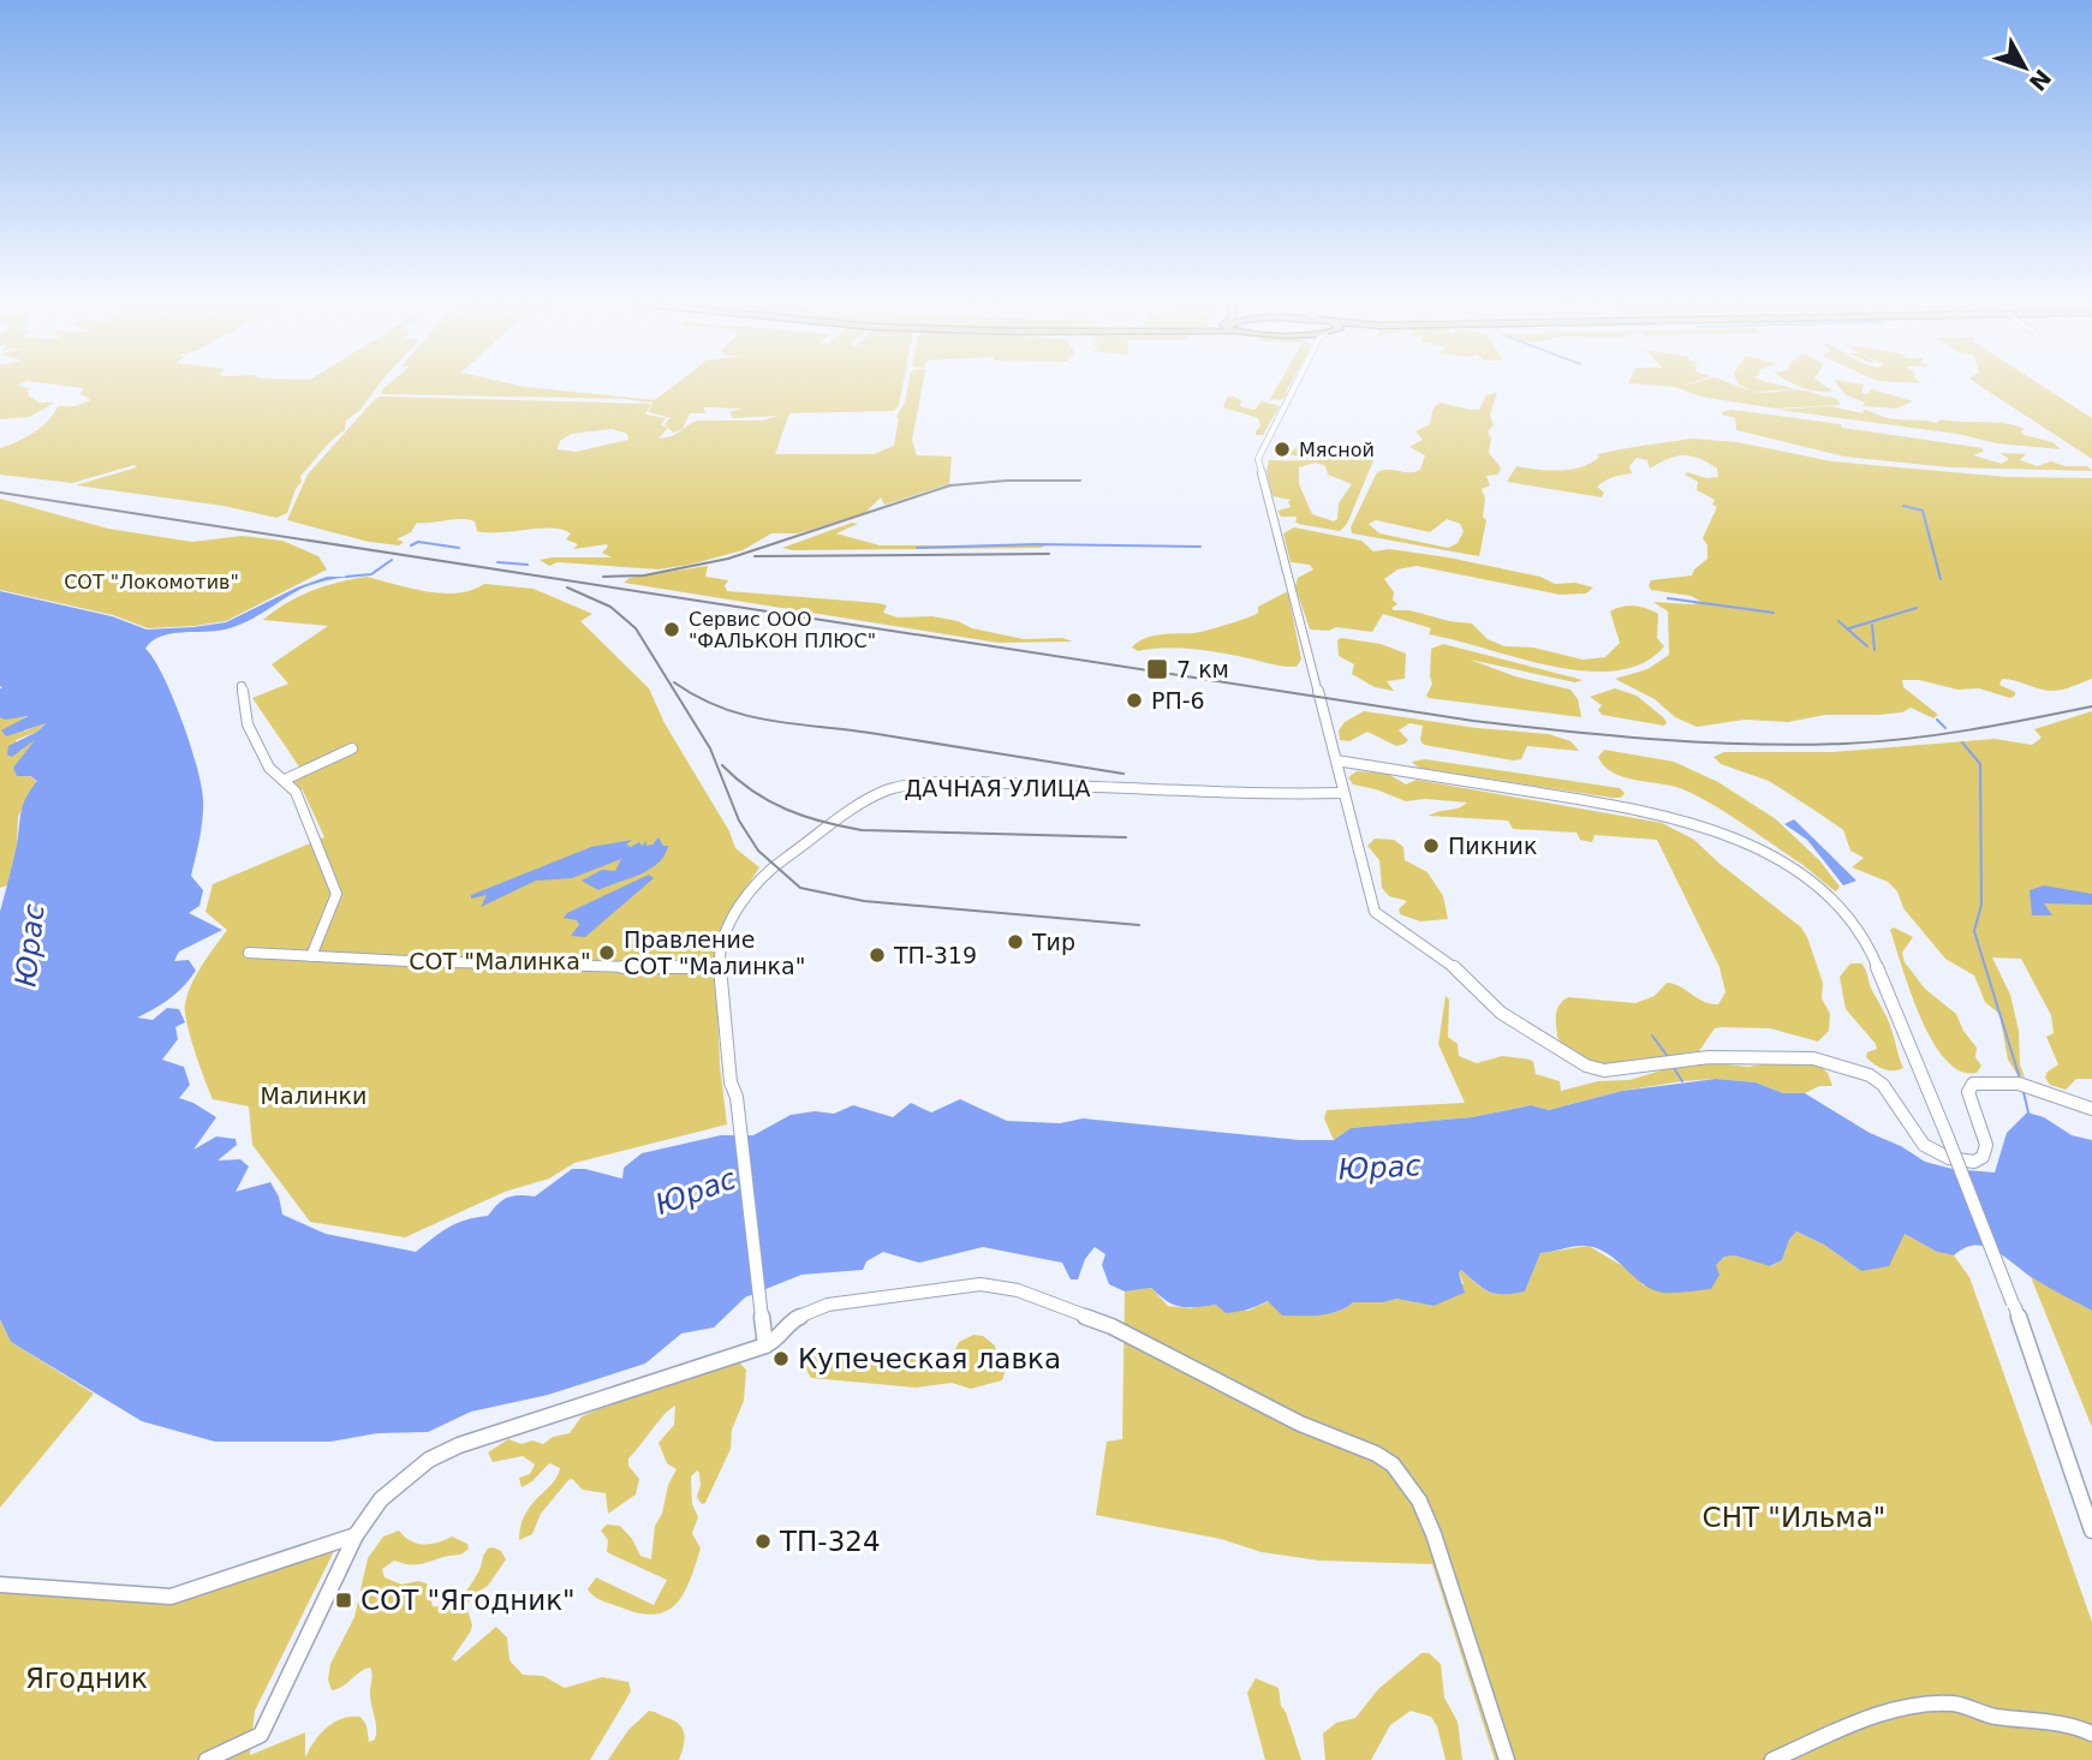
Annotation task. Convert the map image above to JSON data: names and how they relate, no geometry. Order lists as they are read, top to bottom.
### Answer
{
  "streets": {
    "street": ["ДАЧНАЯ УЛИЦА"]
  },
  "water": ["Юрас"],
  "parks": [
    "СОТ \"Локомотив\"",
    "СОТ \"Малинка\"",
    "Малинки",
    "СНТ \"Ильма\"",
    "Ягодник"
  ],
  "places": {
    "other": [
      "Мясной",
      "Сервис ООО \"ФАЛЬКОН ПЛЮС\"",
      "РП-6",
      "Пикник",
      "Тир",
      "Правление СОТ \"Малинка\"",
      "ТП-319",
      "Купеческая лавка",
      "ТП-324"
    ],
    "transit": ["7 км", "СОТ \"Ягодник\""]
  },
  "north": "bottom right"
}
